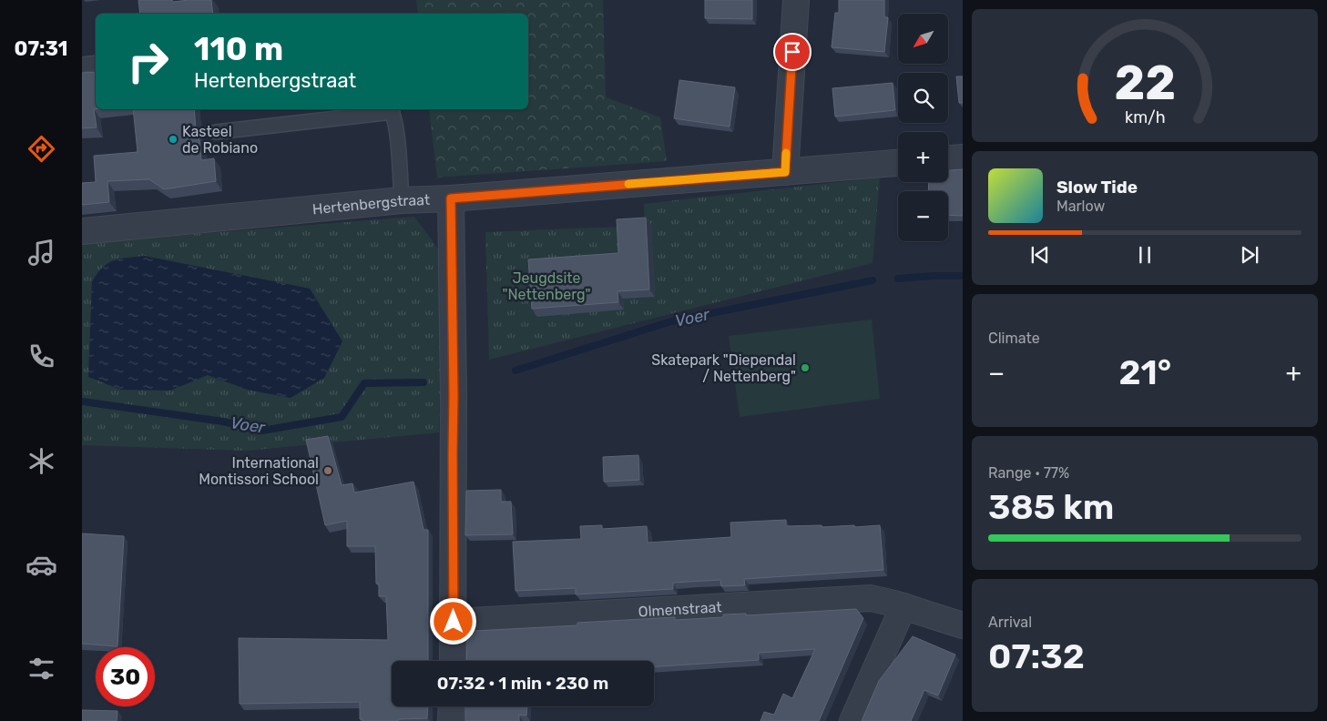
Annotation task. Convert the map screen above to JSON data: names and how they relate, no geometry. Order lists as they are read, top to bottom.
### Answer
{
  "streets": {
    "street": ["Hertenbergstraat", "Olmenstraat"]
  },
  "water": ["Voer"],
  "parks": ["Jeugdsite \"Nettenberg\""],
  "places": ["Kasteel de Robiano", "Skatepark \"Diependal / Nettenberg\"", "International Montissori School"],
  "north": "bottom left",
  "page": {
    "tabs": "07:31",
    "map_buttons": ["+", "−"],
    "turn": ["110 m", "Hertenbergstraat"],
    "song": ["Slow Tide", "Marlow"],
    "tile": [
      "Climate",
      ["Range · 77%", "385 km"],
      ["Arrival", "07:32"]
    ],
    "heat": ["−", "21°", "+"],
    "limit": "30",
    "trip": "07:32 · 1 min · 230 m",
    "gauge": ["22", "km/h"]
  }
}
